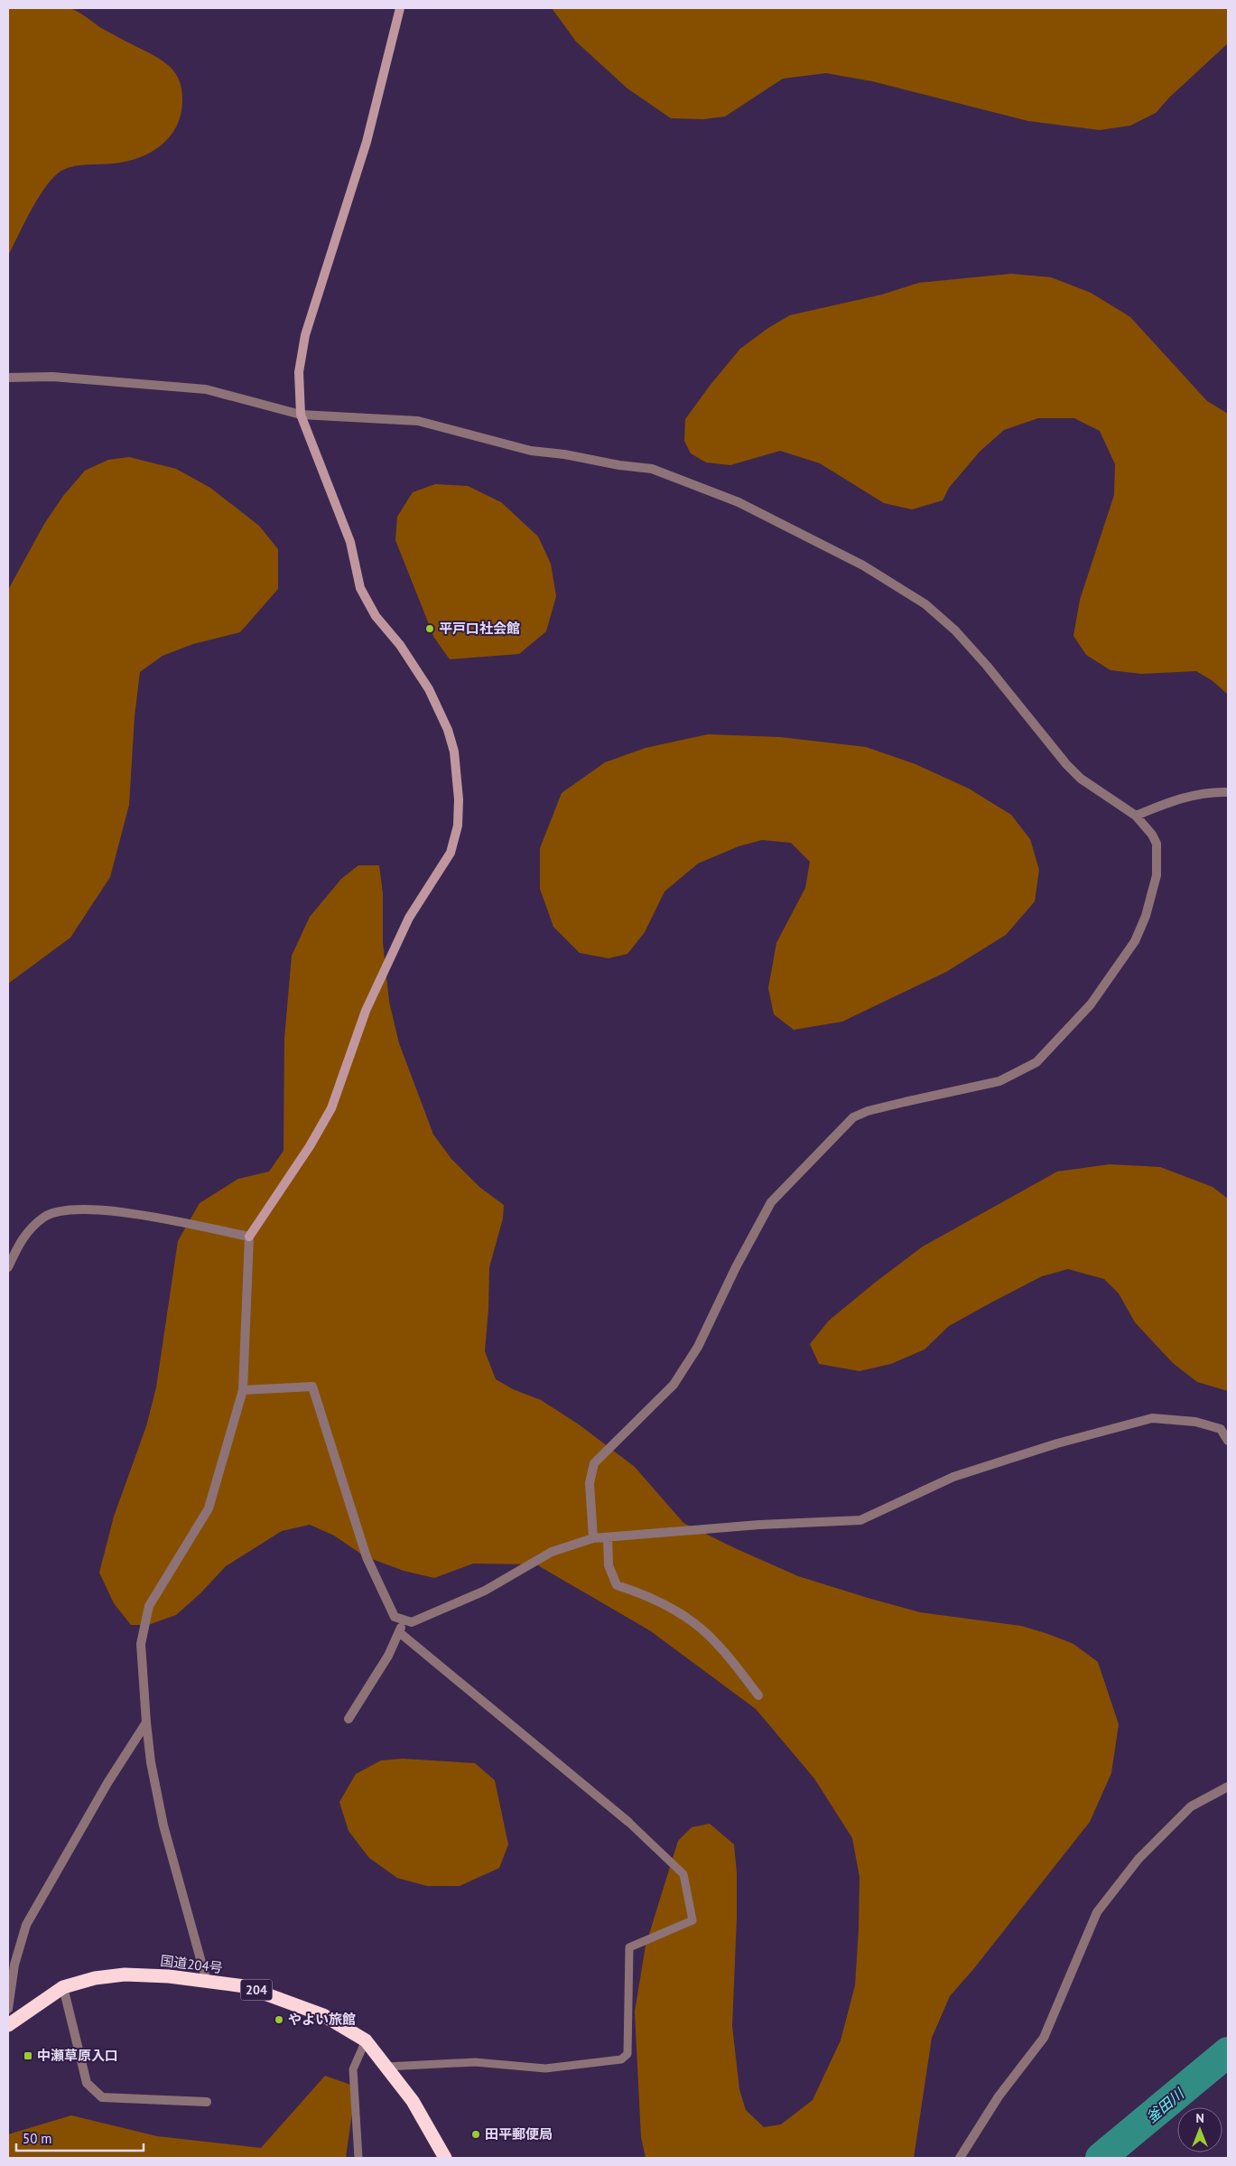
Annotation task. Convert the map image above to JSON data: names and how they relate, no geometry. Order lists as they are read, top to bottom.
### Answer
{
  "streets": {
    "highway": ["国道204号", "204"]
  },
  "water": ["釜田川"],
  "places": {
    "other": ["平戸口社会館", "やよい旅館", "田平郵便局"],
    "transit": ["中瀬草原入口"]
  },
  "scale_bar": "50 m",
  "north": "top"
}
